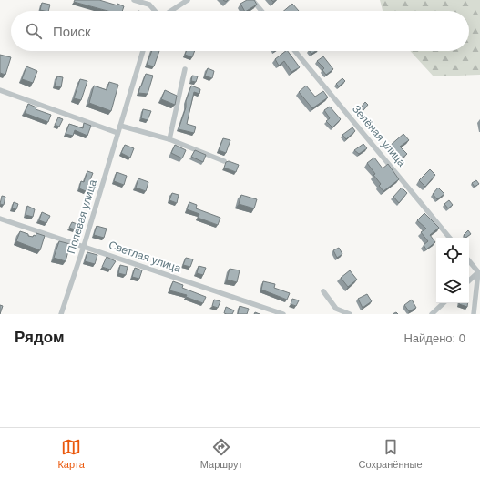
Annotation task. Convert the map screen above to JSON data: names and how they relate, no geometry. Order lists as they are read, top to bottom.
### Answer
{
  "streets": {
    "street": ["Зелёная улица", "Полевая улица", "Светлая улица"]
  },
  "crossings": [
    ["Полевая улица", "Светлая улица"]
  ],
  "page": {
    "search": "Поиск",
    "heading": ["Рядом", "Найдено: 0"],
    "nav": ["Карта", "Маршрут", "Сохранённые"]
  }
}
